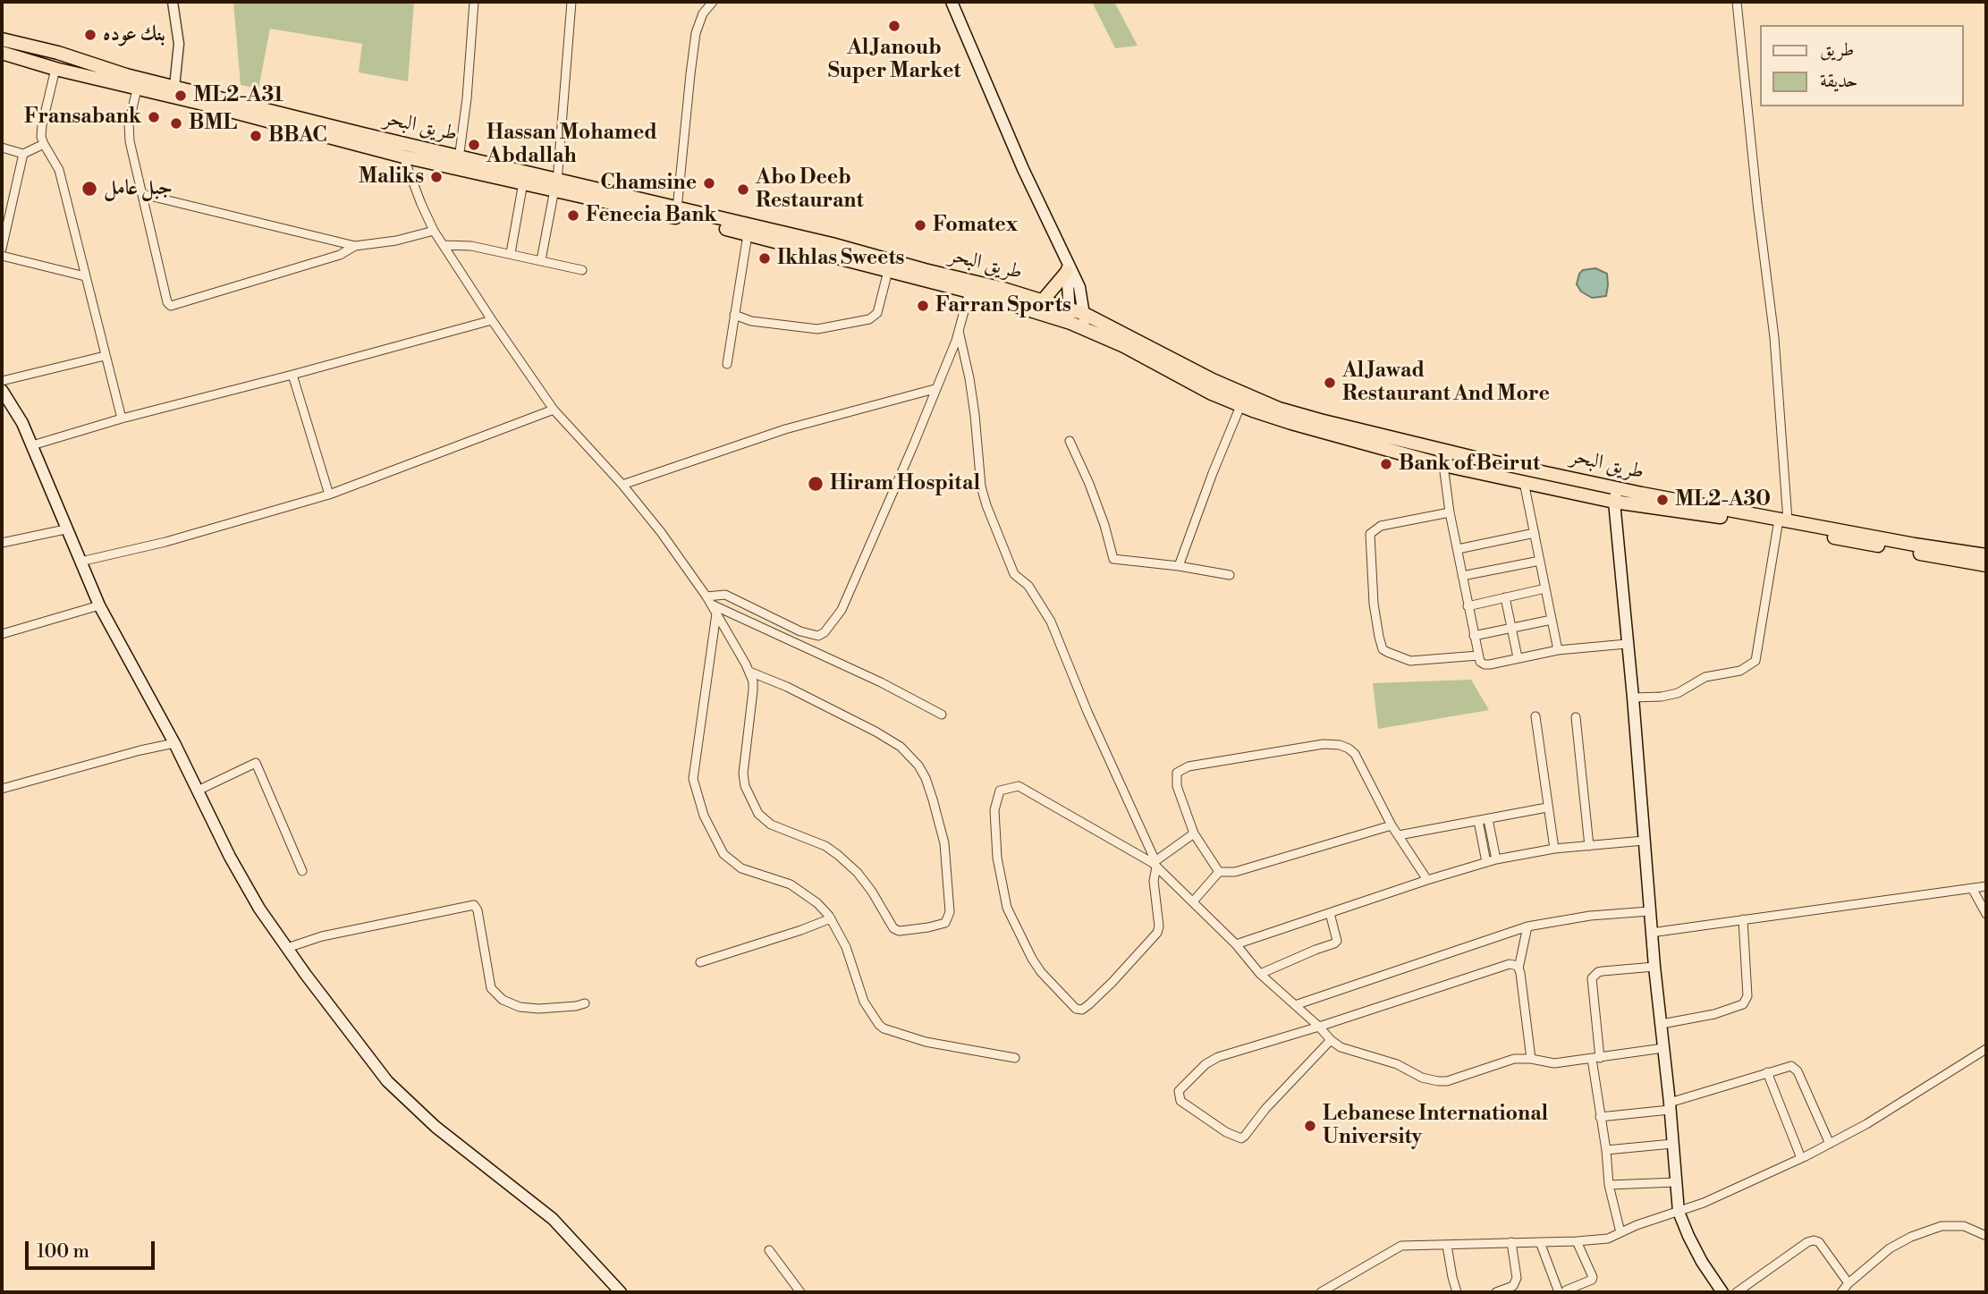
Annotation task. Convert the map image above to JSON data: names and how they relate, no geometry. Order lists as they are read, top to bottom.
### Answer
{
  "streets": {
    "highway": ["طريق البحر"]
  },
  "places": [
    "Al Janoub Super Market",
    "بنك عوده",
    "ML2-A31",
    "Fransabank",
    "BML",
    "BBAC",
    "Hassan Mohamed Abdallah",
    "Maliks",
    "Chamsine",
    "جبل عامل",
    "Abo Deeb Restaurant",
    "Fenecia Bank",
    "Fomatex",
    "Ikhlas Sweets",
    "Farran Sports",
    "Al Jawad Restaurant And More",
    "Bank of Beirut",
    "Hiram Hospital",
    "ML2-A30",
    "Lebanese International University"
  ],
  "legend": ["طريق", "حديقة"],
  "scale_bar": "100 m"
}
